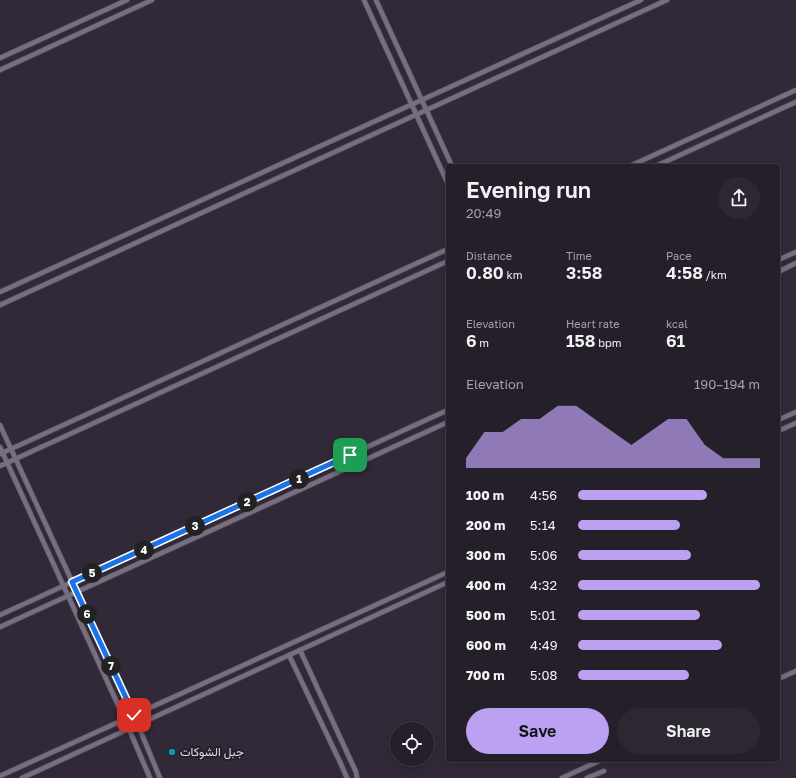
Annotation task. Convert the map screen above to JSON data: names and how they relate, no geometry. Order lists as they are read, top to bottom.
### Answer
{
  "places": ["جبل الشوكات"],
  "page": {
    "heading": ["Evening run", "20:49"],
    "stats": [
      ["Distance", "0.80 km"],
      ["Time", "3:58"],
      ["Pace", "4:58 /km"],
      ["Elevation", "6 m"],
      ["Heart rate", "158 bpm"],
      ["kcal", "61"]
    ],
    "chart": ["Elevation", "190–194 m"],
    "pins": [
      "1",
      "2",
      "3",
      "4",
      "5",
      "6",
      "7"
    ],
    "list": [
      {
        "name": "100 m",
        "note": "4:56"
      },
      {
        "name": "200 m",
        "note": "5:14"
      },
      {
        "name": "300 m",
        "note": "5:06"
      },
      {
        "name": "400 m",
        "note": "4:32"
      },
      {
        "name": "500 m",
        "note": "5:01"
      },
      {
        "name": "600 m",
        "note": "4:49"
      },
      {
        "name": "700 m",
        "note": "5:08"
      }
    ],
    "buttons": ["Save", "Share"]
  }
}
